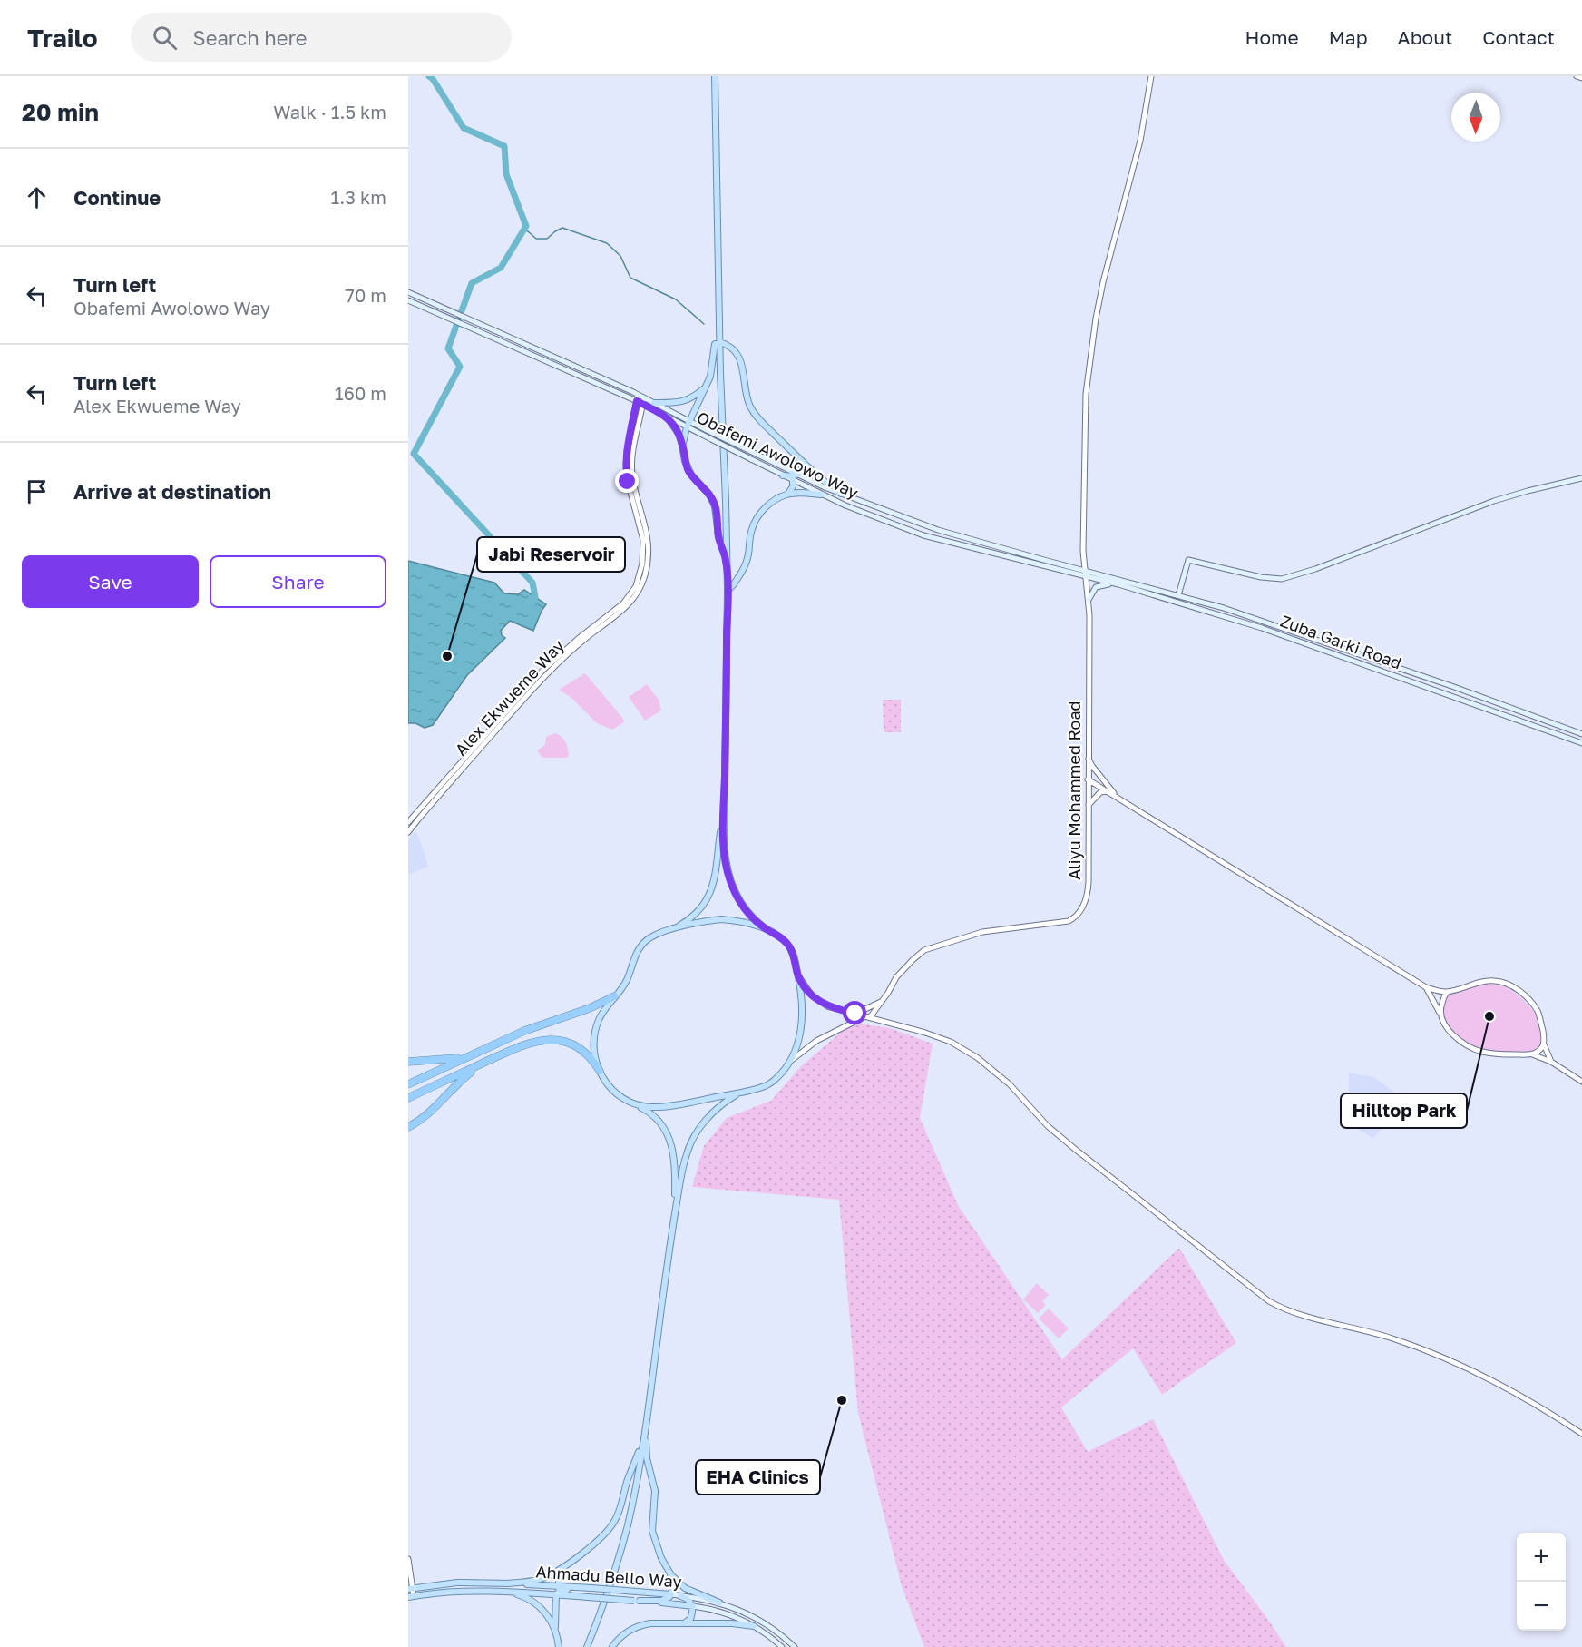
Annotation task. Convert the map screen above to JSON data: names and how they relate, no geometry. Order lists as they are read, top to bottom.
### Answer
{
  "streets": {
    "main road": ["Obafemi Awolowo Way", "Zuba Garki Road", "Ahmadu Bello Way"],
    "street": ["Alex Ekwueme Way", "Aliyu Mohammed Road"]
  },
  "crossings": [
    ["Obafemi Awolowo Way", "Zuba Garki Road"],
    ["Obafemi Awolowo Way", "Alex Ekwueme Way"],
    ["Obafemi Awolowo Way", "Aliyu Mohammed Road"],
    ["Zuba Garki Road", "Aliyu Mohammed Road"]
  ],
  "places": ["Jabi Reservoir", "Hilltop Park", "EHA Clinics"],
  "north": "bottom",
  "page": {
    "header": "Trailo",
    "search": "Search here",
    "nav": [
      "Home",
      "Map",
      "About",
      "Contact"
    ],
    "heading": ["20 min", "Walk · 1.5 km"],
    "list": [
      ["Continue", "1.3 km"],
      ["Turn left", "Obafemi Awolowo Way", "70 m"],
      ["Turn left", "Alex Ekwueme Way", "160 m"],
      "Arrive at destination"
    ],
    "buttons": ["Save", "Share"],
    "map_buttons": ["+", "−"]
  }
}
